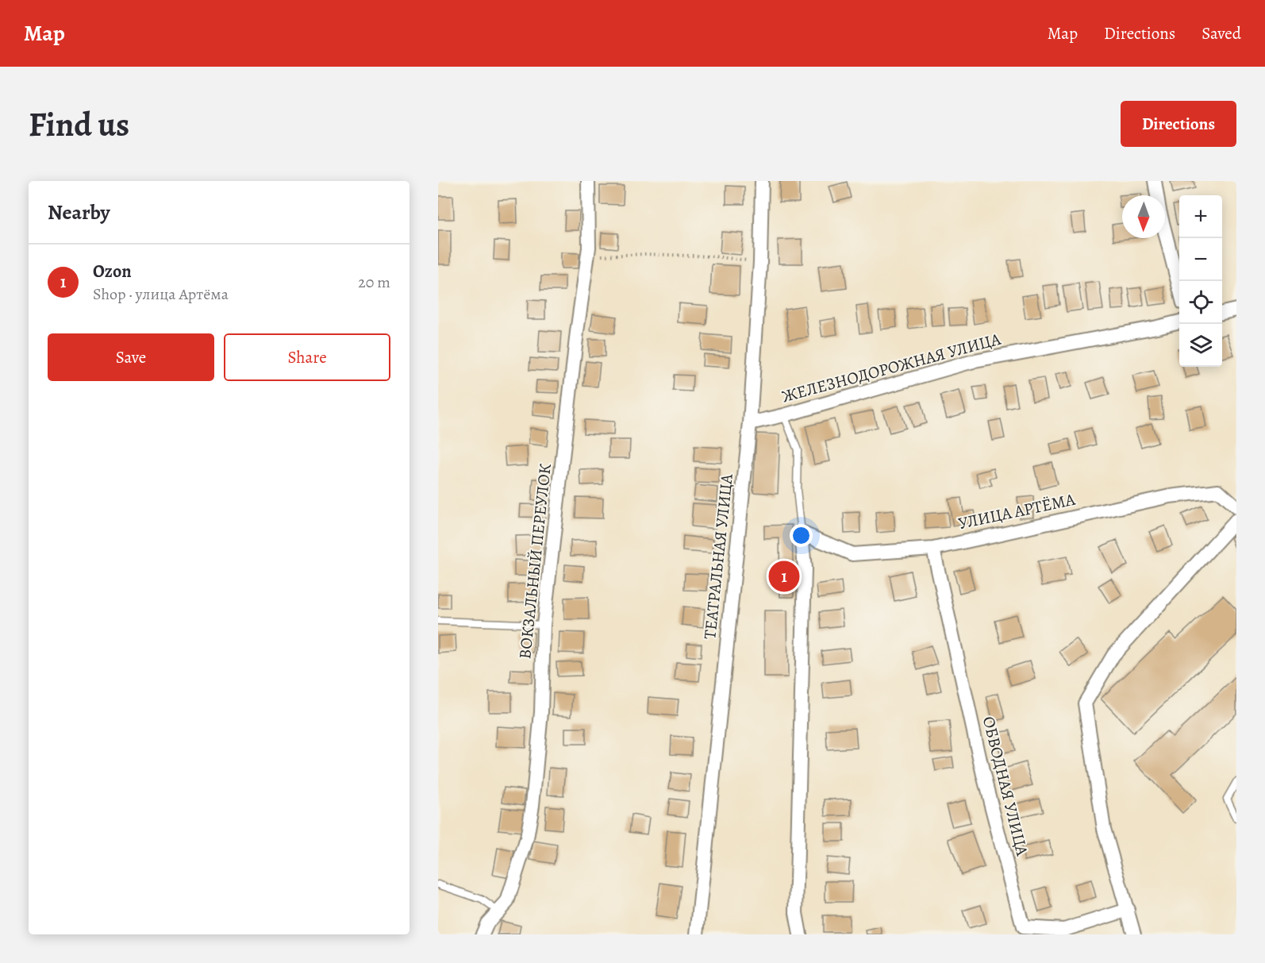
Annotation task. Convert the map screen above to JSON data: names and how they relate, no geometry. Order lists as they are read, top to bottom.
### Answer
{
  "streets": {
    "street": [
      "ЖЕЛЕЗНОДОРОЖНАЯ УЛИЦА",
      "УЛИЦА АРТЁМА",
      "ТЕАТРАЛЬНАЯ УЛИЦА",
      "ВОКЗАЛЬНЫЙ ПЕРЕУЛОК",
      "ОБВОДНАЯ УЛИЦА"
    ]
  },
  "crossings": [
    ["ЖЕЛЕЗНОДОРОЖНАЯ УЛИЦА", "ТЕАТРАЛЬНАЯ УЛИЦА"],
    ["УЛИЦА АРТЁМА", "ОБВОДНАЯ УЛИЦА"]
  ],
  "north": "bottom",
  "page": {
    "header": "Map",
    "nav": ["Map", "Directions", "Saved"],
    "buttons": [
      "Directions",
      ["Save", "Share"]
    ],
    "title": "Find us",
    "heading": "Nearby",
    "map_buttons": ["+", "−"],
    "list": [
      {
        "mark": "1",
        "name": "Ozon",
        "note": "Shop · улица Артёма",
        "value": "20 m"
      }
    ],
    "pins": "1"
  }
}
